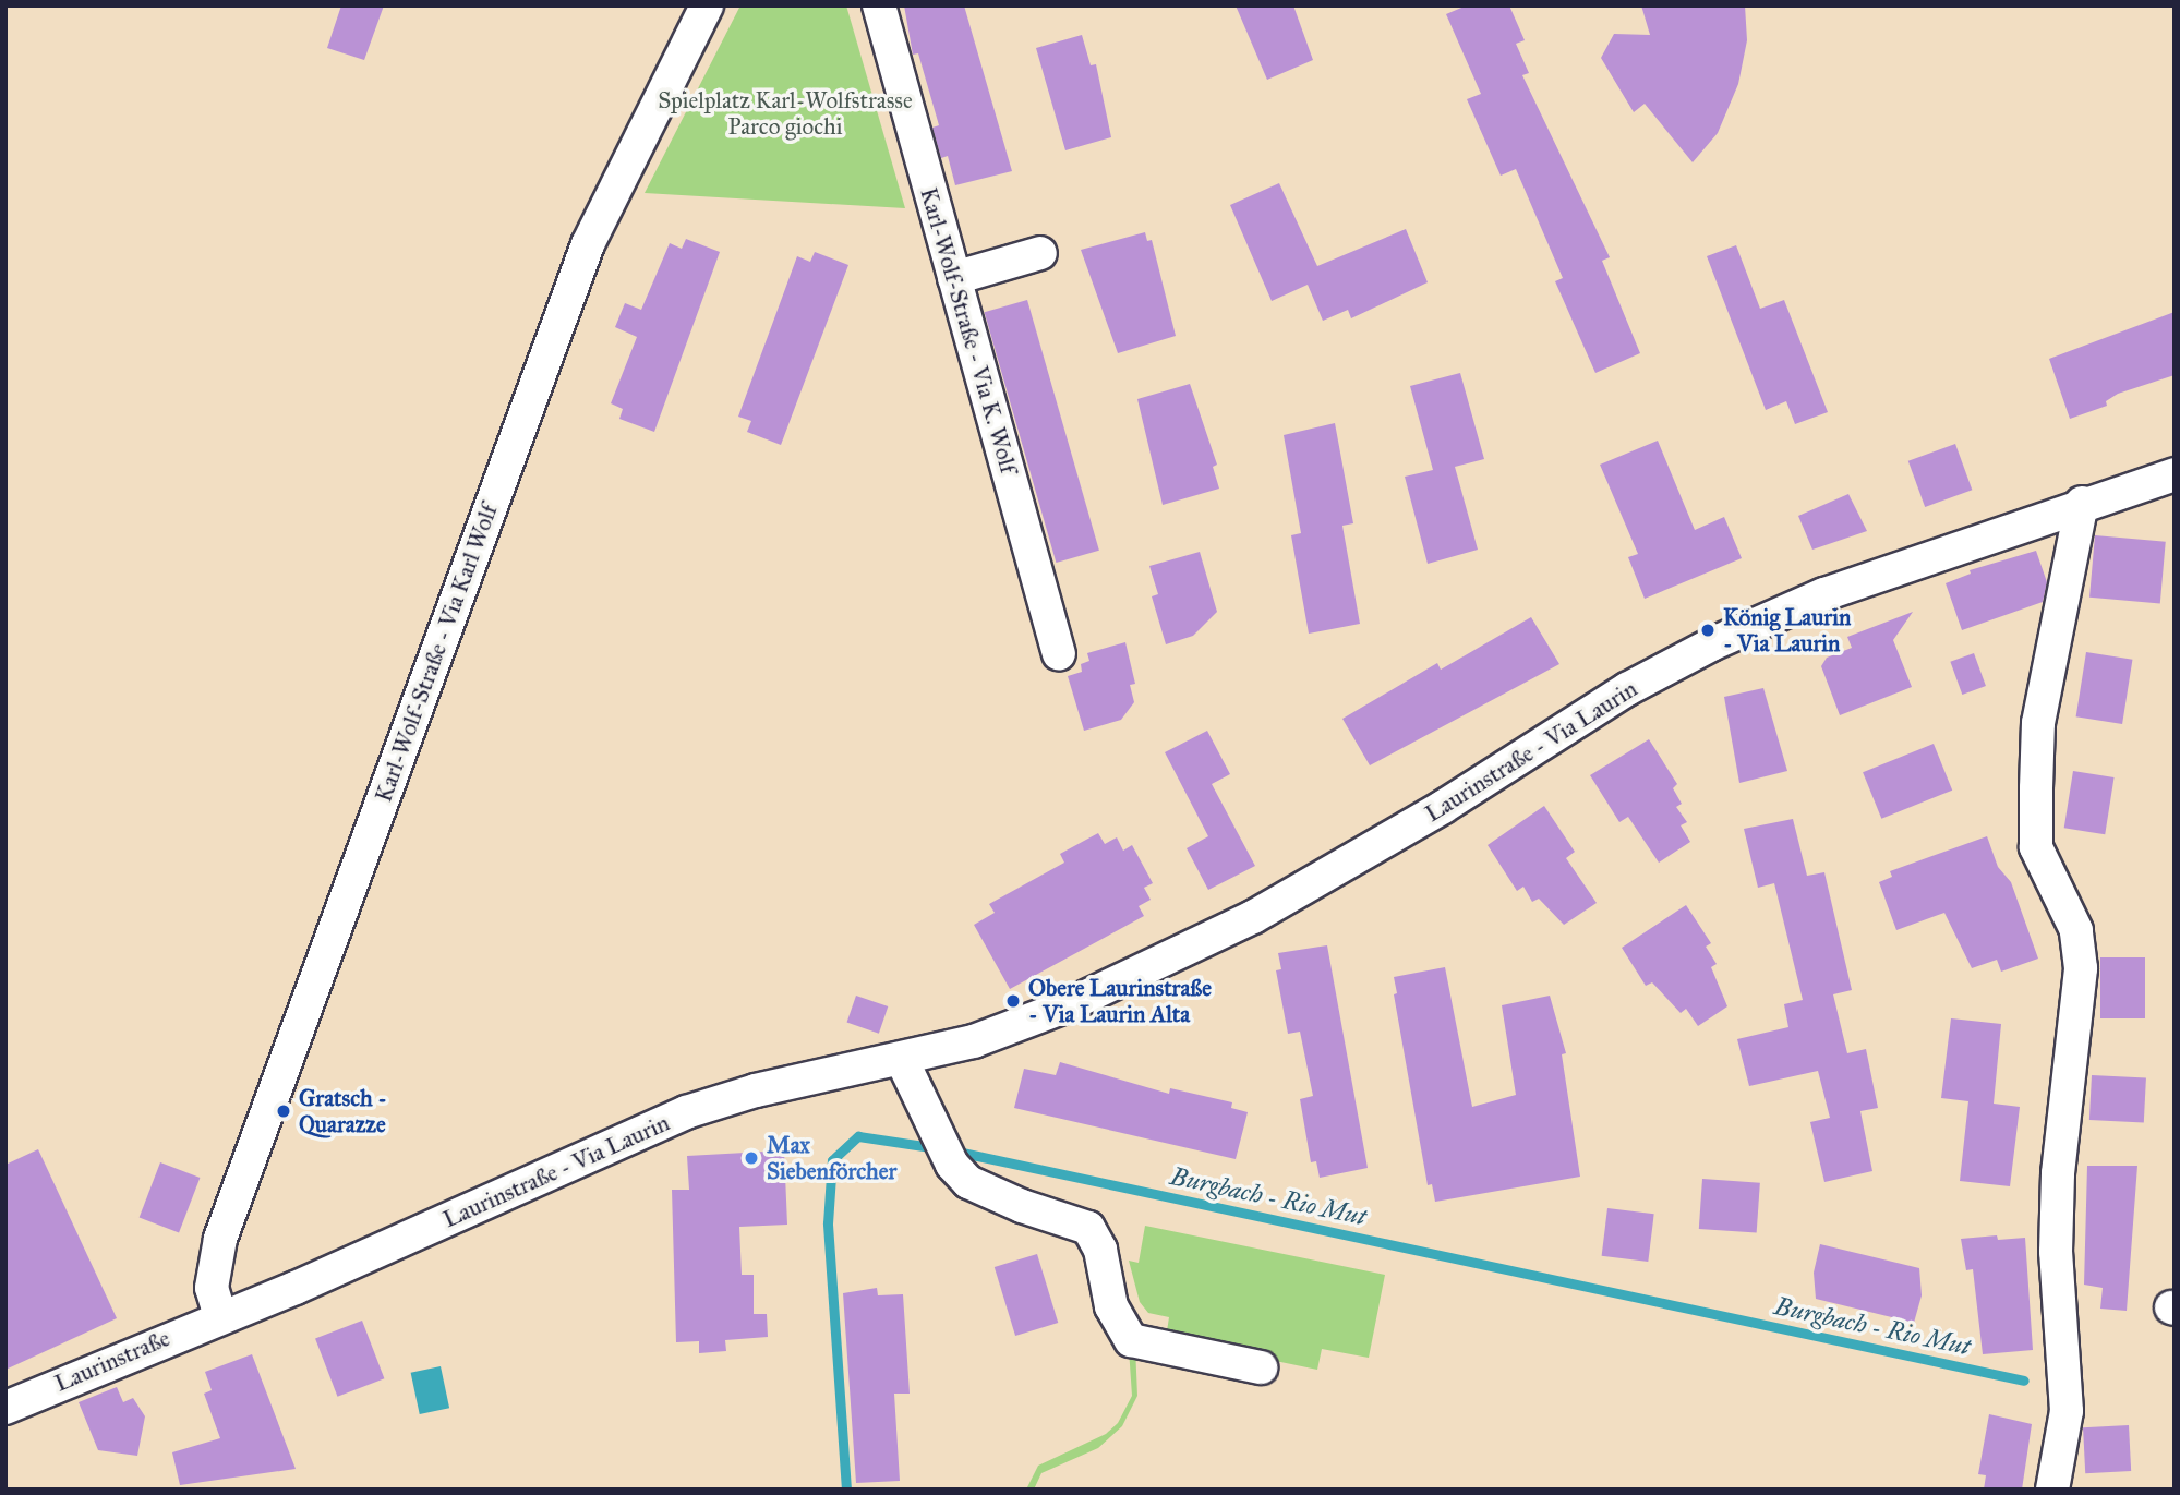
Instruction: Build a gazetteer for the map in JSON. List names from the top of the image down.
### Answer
{
  "streets": {
    "street": [
      "Karl-Wolf-Straße - Via K. Wolf",
      "Karl-Wolf-Straße - Via Karl Wolf",
      "Laurinstraße - Via Laurin",
      "Laurinstraße"
    ]
  },
  "crossings": [
    ["Karl-Wolf-Straße - Via Karl Wolf", "Laurinstraße - Via Laurin"],
    ["Karl-Wolf-Straße - Via Karl Wolf", "Laurinstraße"],
    ["Laurinstraße - Via Laurin", "Laurinstraße"]
  ],
  "water": ["Burgbach - Rio Mut"],
  "parks": ["Spielplatz Karl-Wolfstrasse Parco giochi"],
  "places": [
    "König Laurin - Via Laurin",
    "Obere Laurinstraße - Via Laurin Alta",
    "Gratsch - Quarazze",
    "Max Siebenförcher"
  ]
}
